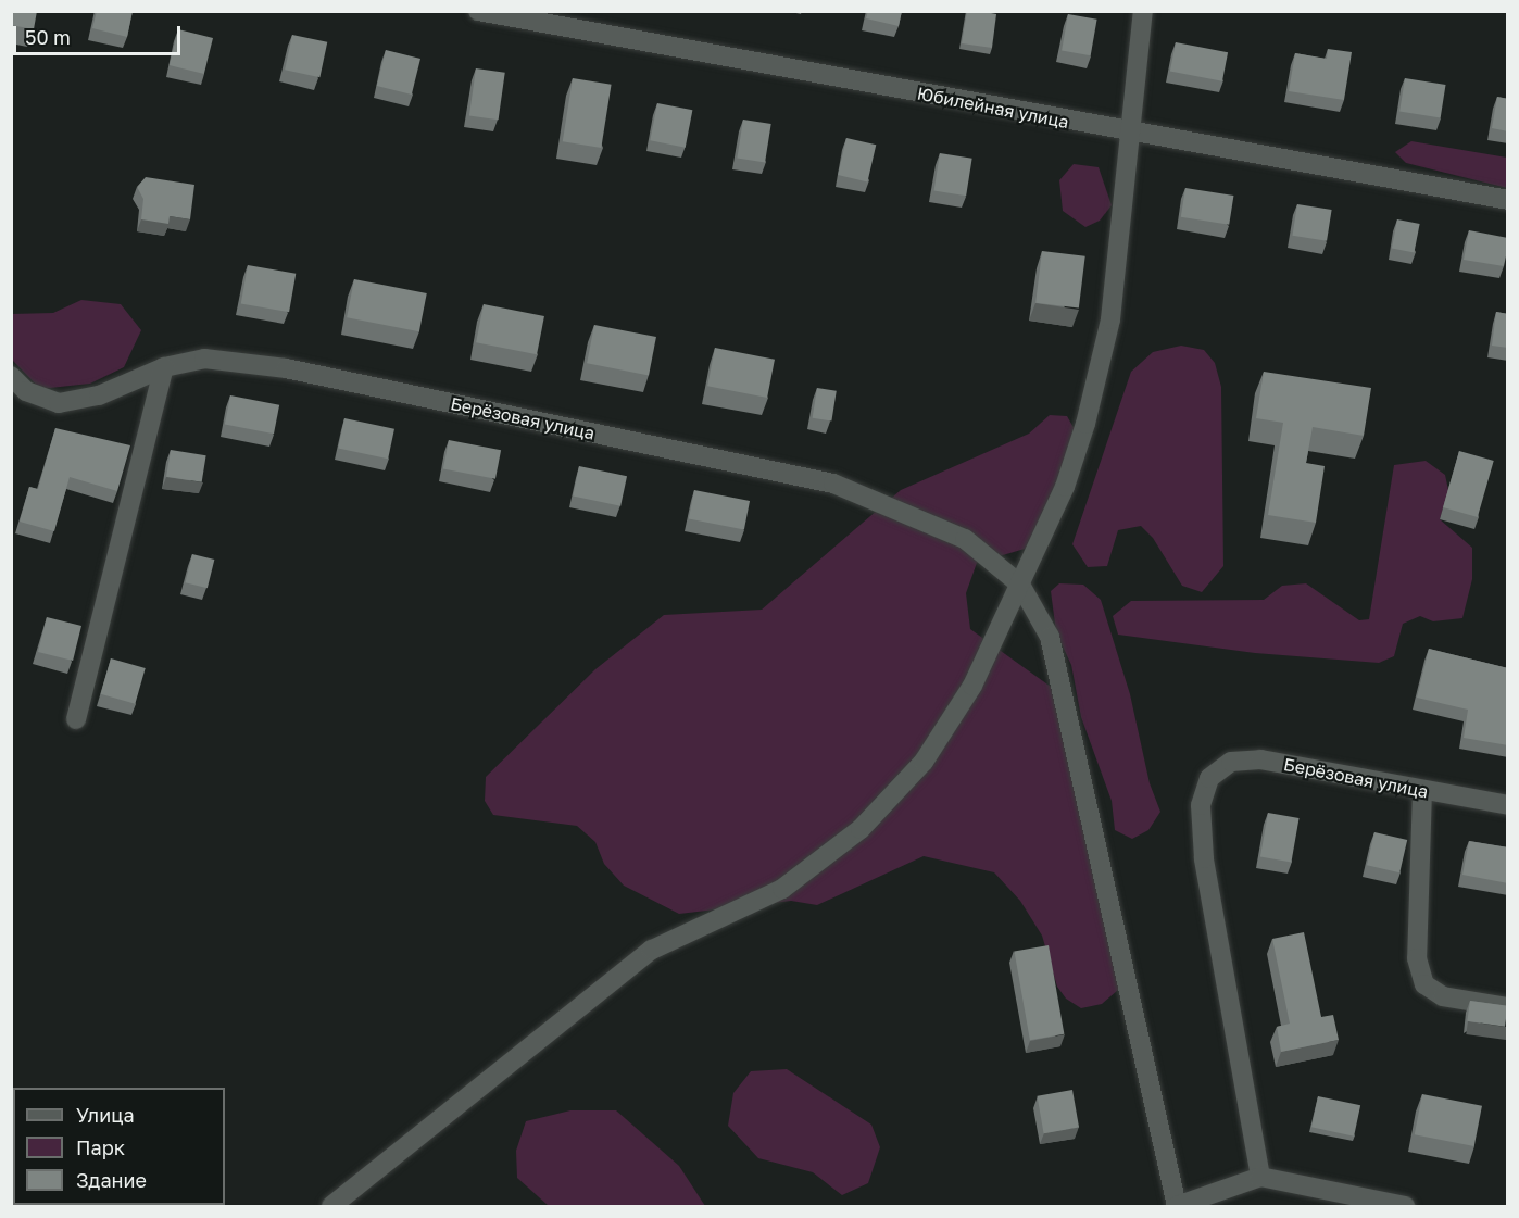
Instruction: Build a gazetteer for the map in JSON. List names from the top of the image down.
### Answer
{
  "streets": {
    "street": ["Юбилейная улица", "Берёзовая улица"]
  },
  "legend": ["Улица", "Парк", "Здание"],
  "scale_bar": "50 m"
}
